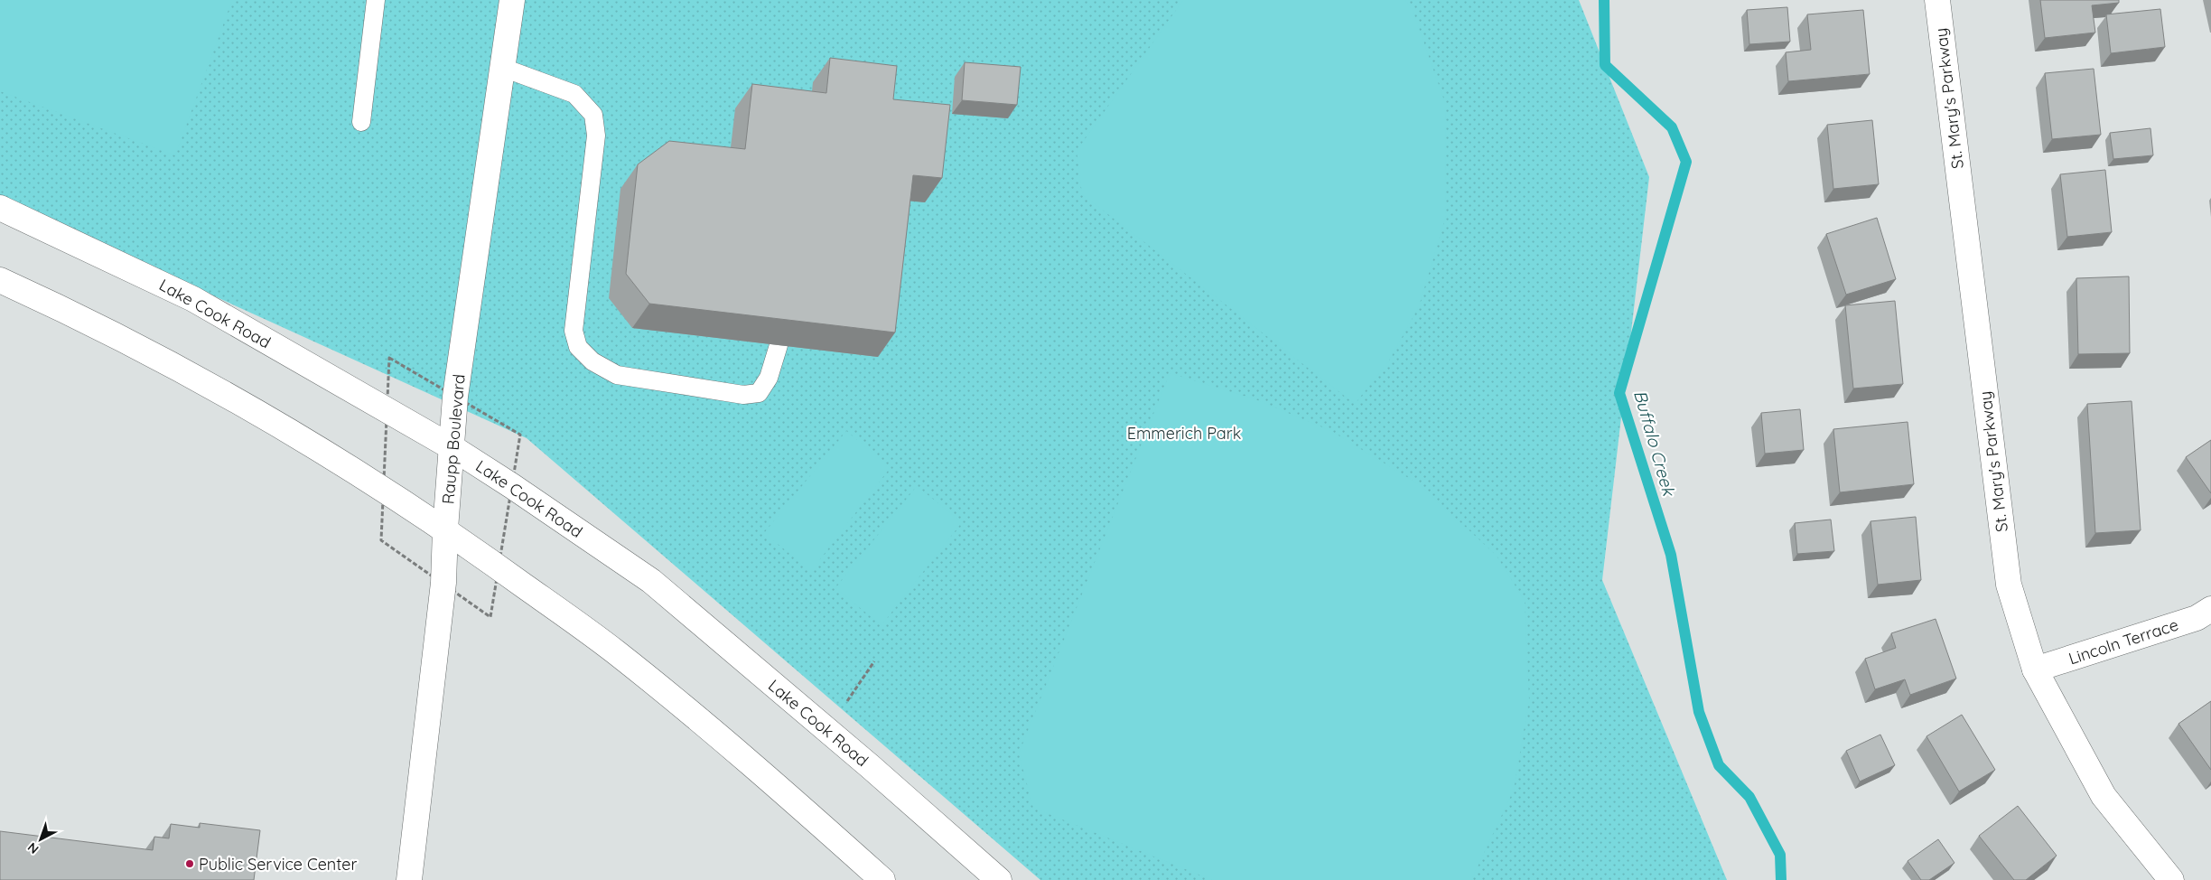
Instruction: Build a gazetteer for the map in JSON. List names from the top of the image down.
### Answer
{
  "streets": {
    "main road": [
      "St. Mary's Parkway",
      "Lake Cook Road",
      "Raupp Boulevard",
      "Lincoln Terrace"
    ]
  },
  "crossings": [
    ["St. Mary's Parkway", "Lincoln Terrace"],
    ["Lake Cook Road", "Raupp Boulevard"]
  ],
  "water": ["Buffalo Creek"],
  "parks": ["Emmerich Park"],
  "places": ["Public Service Center"],
  "north": "bottom left"
}
